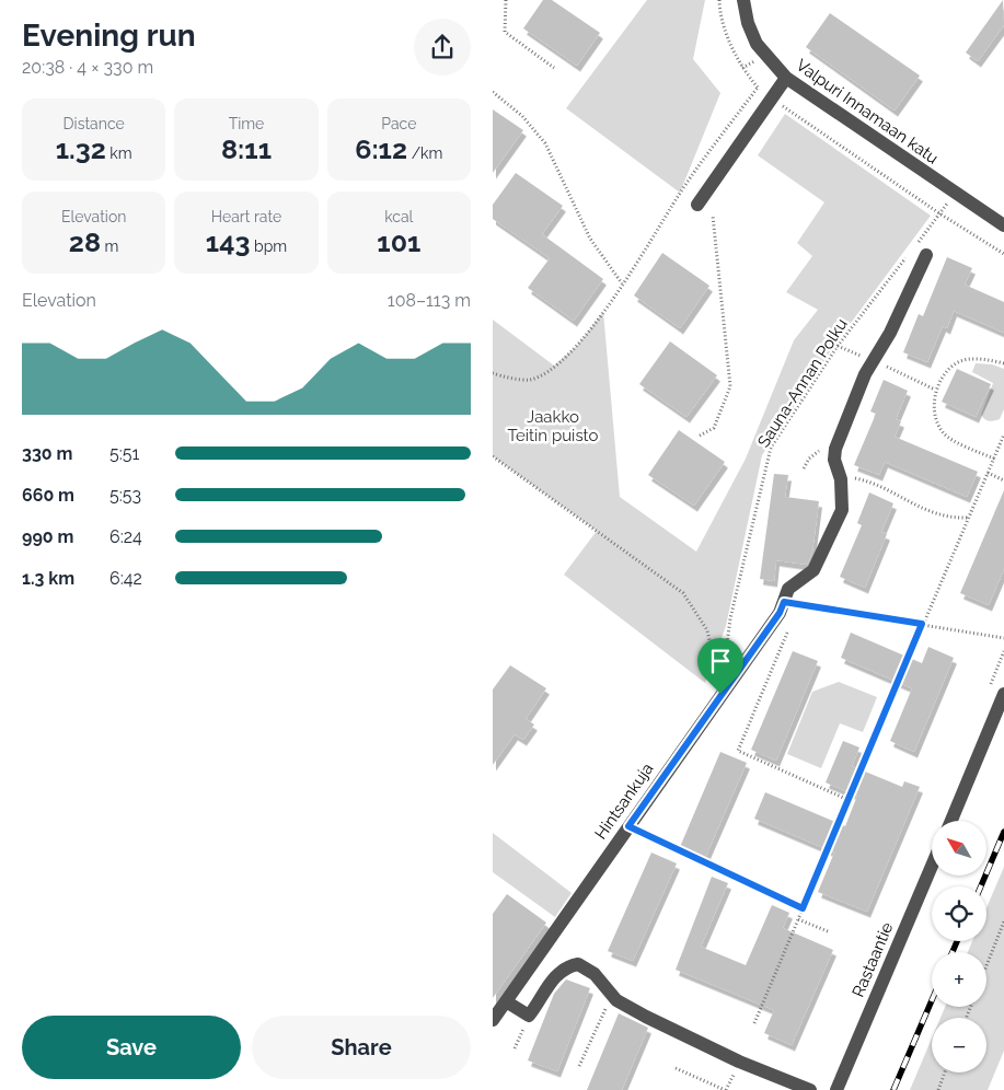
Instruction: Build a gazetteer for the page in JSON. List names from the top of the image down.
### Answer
{
  "streets": {
    "street": ["Valpuri Innamaan katu", "Hintsankuja", "Rastaantie"],
    "path": ["Sauna-Annan Polku"]
  },
  "crossings": [
    ["Sauna-Annan Polku", "Hintsankuja"]
  ],
  "parks": ["Jaakko Teitin puisto"],
  "north": "top left",
  "page": {
    "heading": ["Evening run", "20:38 · 4 × 330 m"],
    "stats": [
      ["Distance", "1.32 km"],
      ["Time", "8:11"],
      ["Pace", "6:12 /km"],
      ["Elevation", "28 m"],
      ["Heart rate", "143 bpm"],
      ["kcal", "101"]
    ],
    "chart": ["Elevation", "108–113 m"],
    "list": [
      {
        "name": "330 m",
        "note": "5:51"
      },
      {
        "name": "660 m",
        "note": "5:53"
      },
      {
        "name": "990 m",
        "note": "6:24"
      },
      {
        "name": "1.3 km",
        "note": "6:42"
      }
    ],
    "map_buttons": ["+", "−"],
    "buttons": ["Save", "Share"]
  }
}
